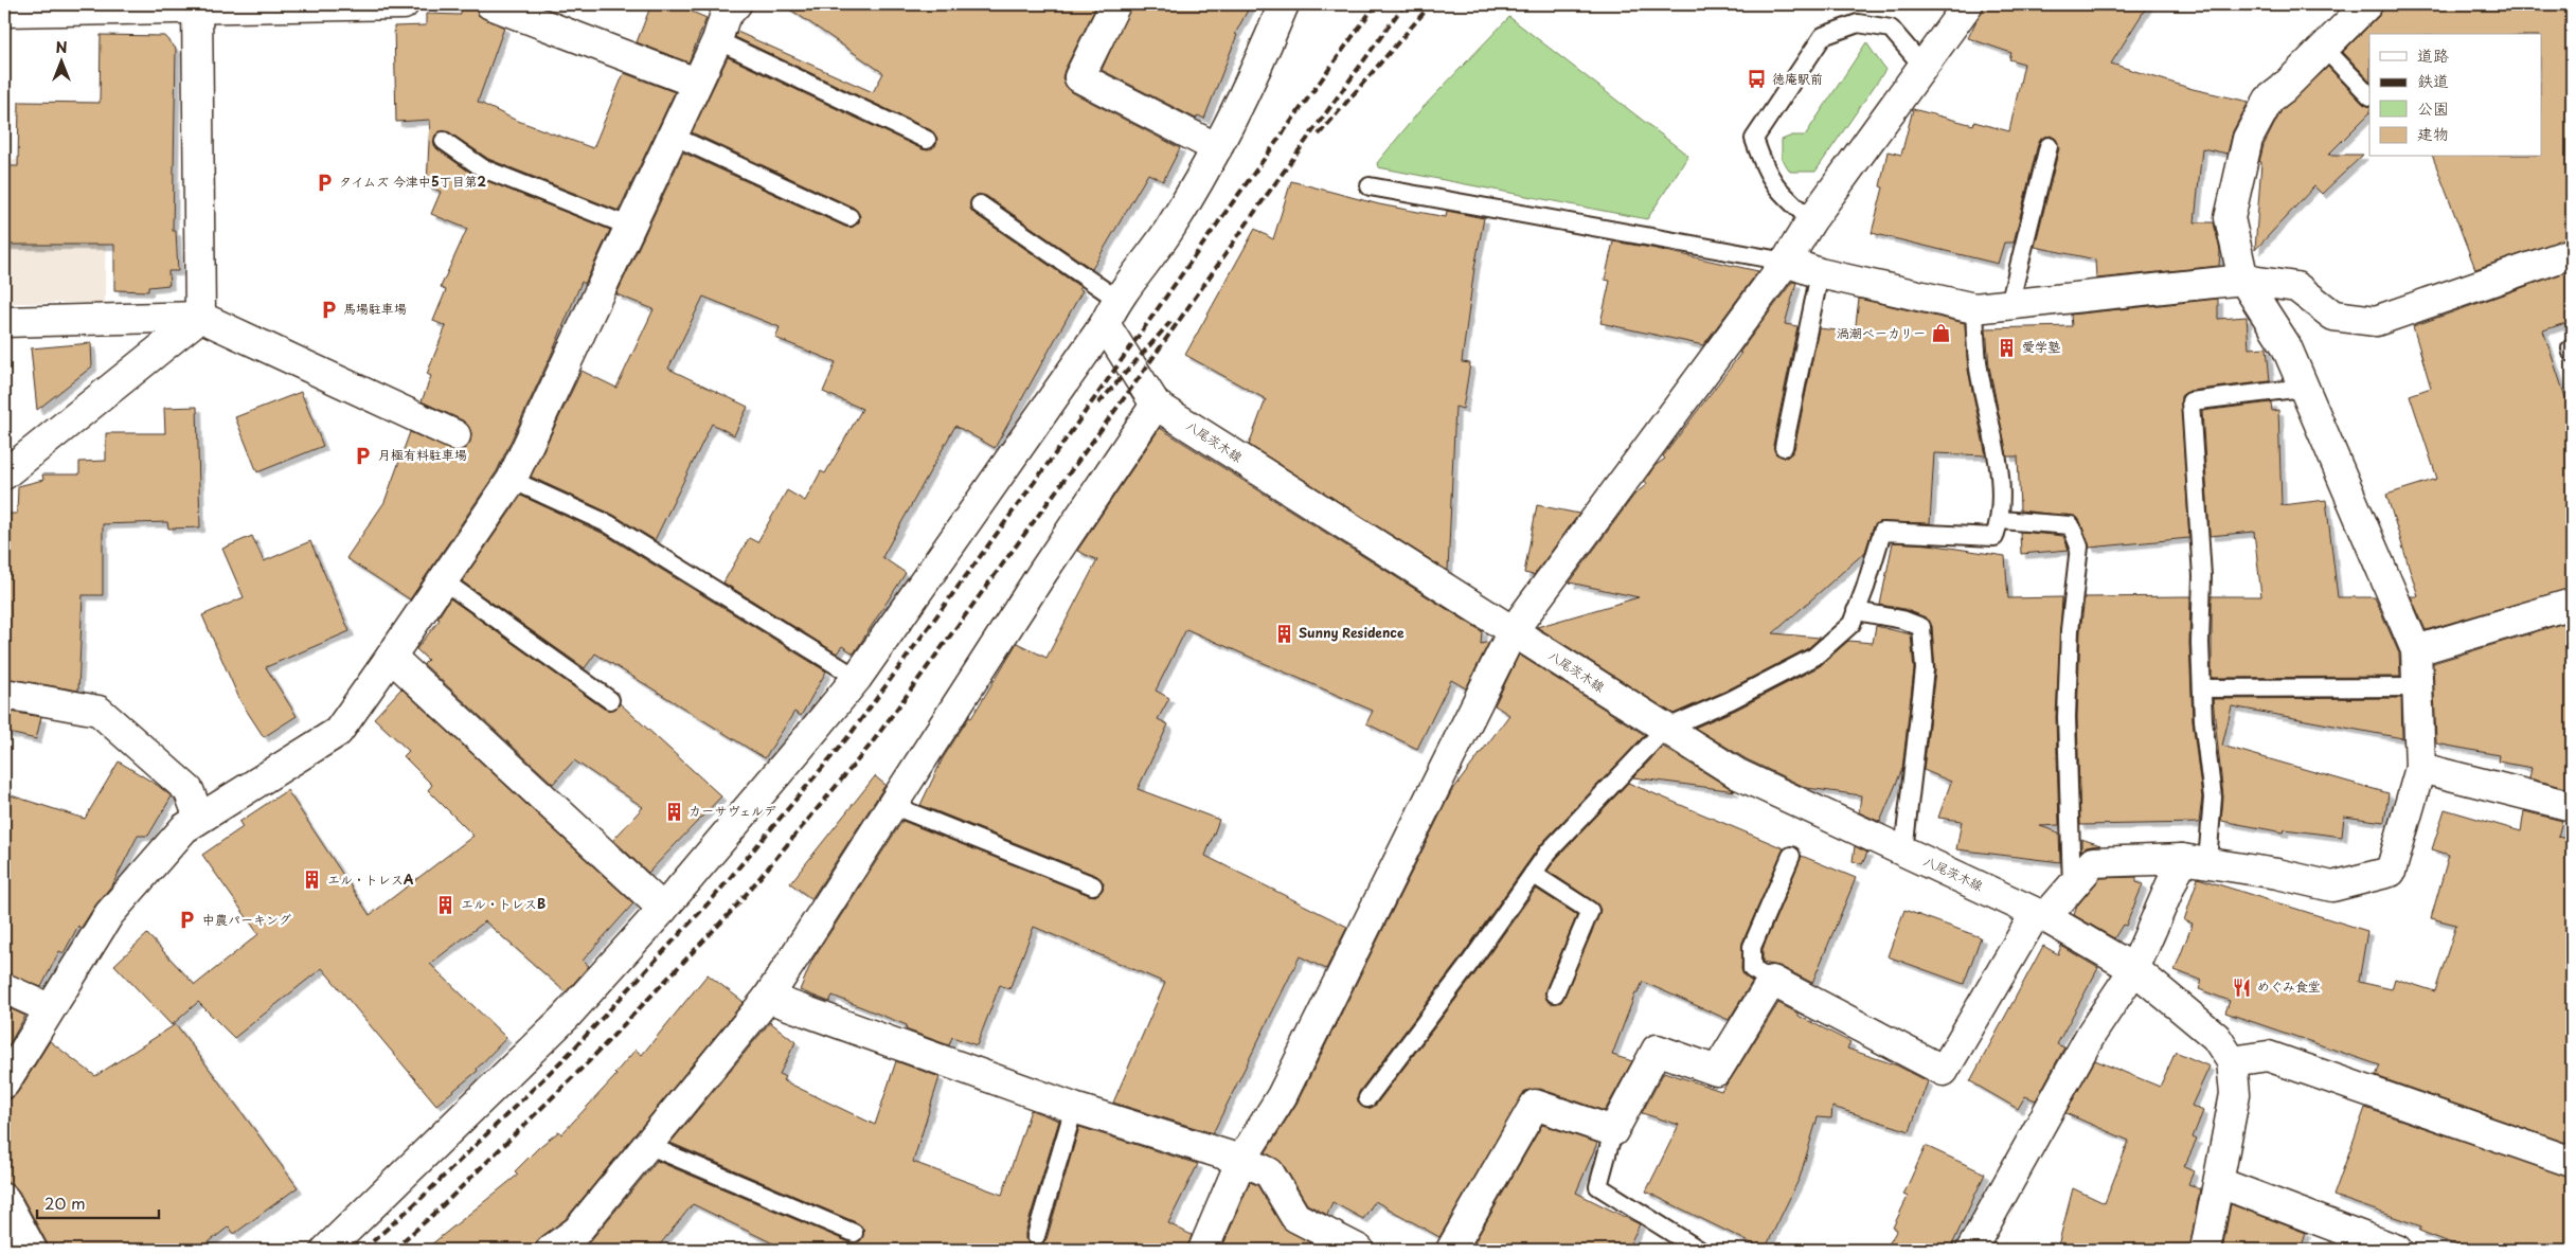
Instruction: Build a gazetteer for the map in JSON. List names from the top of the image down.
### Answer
{
  "streets": {
    "street": ["八尾茨木線"]
  },
  "places": {
    "bus stop": ["徳庵駅前"],
    "parking": [
      "タイムズ 今津中5丁目第2",
      "馬場駐車場",
      "月極有料駐車場",
      "中農パーキング"
    ],
    "shop": ["渦潮ベーカリー"],
    "building": [
      "愛学塾",
      "Sunny Residence",
      "カーサヴェルデ",
      "エル・トレスA",
      "エル・トレスB"
    ],
    "restaurant": ["めぐみ食堂"]
  },
  "legend": [
    "道路",
    "鉄道",
    "公園",
    "建物"
  ],
  "scale_bar": "20 m",
  "north": "top"
}
